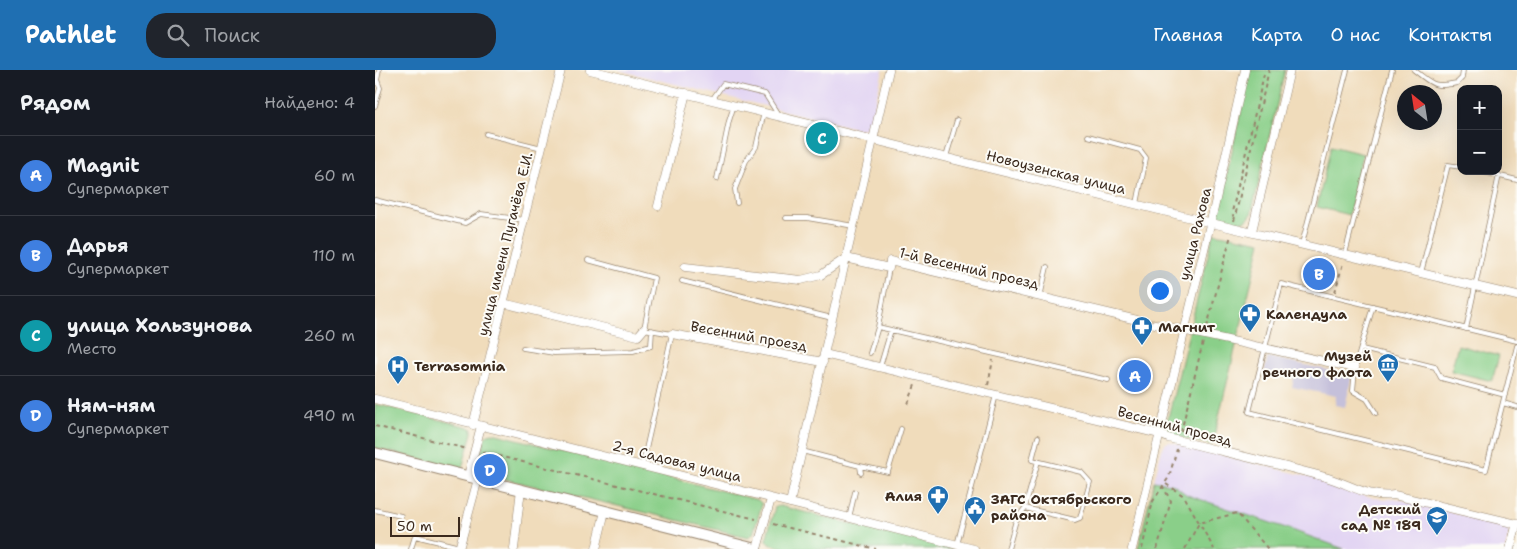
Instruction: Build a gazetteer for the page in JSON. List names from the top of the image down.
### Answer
{
  "streets": {
    "street": [
      "Новоузенская улица",
      "улица Рахова",
      "улица имени Пугачёва Е.И.",
      "1-й Весенний проезд",
      "Весенний проезд",
      "2-я Садовая улица"
    ]
  },
  "crossings": [
    ["Новоузенская улица", "улица Рахова"],
    ["улица Рахова", "Весенний проезд"],
    ["улица имени Пугачёва Е.И.", "2-я Садовая улица"]
  ],
  "places": {
    "pharmacy": ["Календула", "Магнит", "Алия"],
    "museum": ["Музей речного флота"],
    "hospital": ["Terrasomnia"],
    "public building": ["ЗАГС Октябрьского района"],
    "school or university": ["Детский сад № 189"]
  },
  "scale_bar": "50 m",
  "north": "top left",
  "page": {
    "header": "Pathlet",
    "search": "Поиск",
    "nav": [
      "Главная",
      "Карта",
      "О нас",
      "Контакты"
    ],
    "heading": ["Рядом", "Найдено: 4"],
    "map_buttons": ["+", "−"],
    "pins": [
      "C",
      "B",
      "A",
      "D"
    ],
    "list": [
      {
        "mark": "A",
        "name": "Magnit",
        "note": "Супермаркет",
        "value": "60 m"
      },
      {
        "mark": "B",
        "name": "Дарья",
        "note": "Супермаркет",
        "value": "110 m"
      },
      {
        "mark": "C",
        "name": "улица Хользунова",
        "note": "Место",
        "value": "260 m"
      },
      {
        "mark": "D",
        "name": "Ням-ням",
        "note": "Супермаркет",
        "value": "490 m"
      }
    ],
    "scale": "50 m"
  }
}
